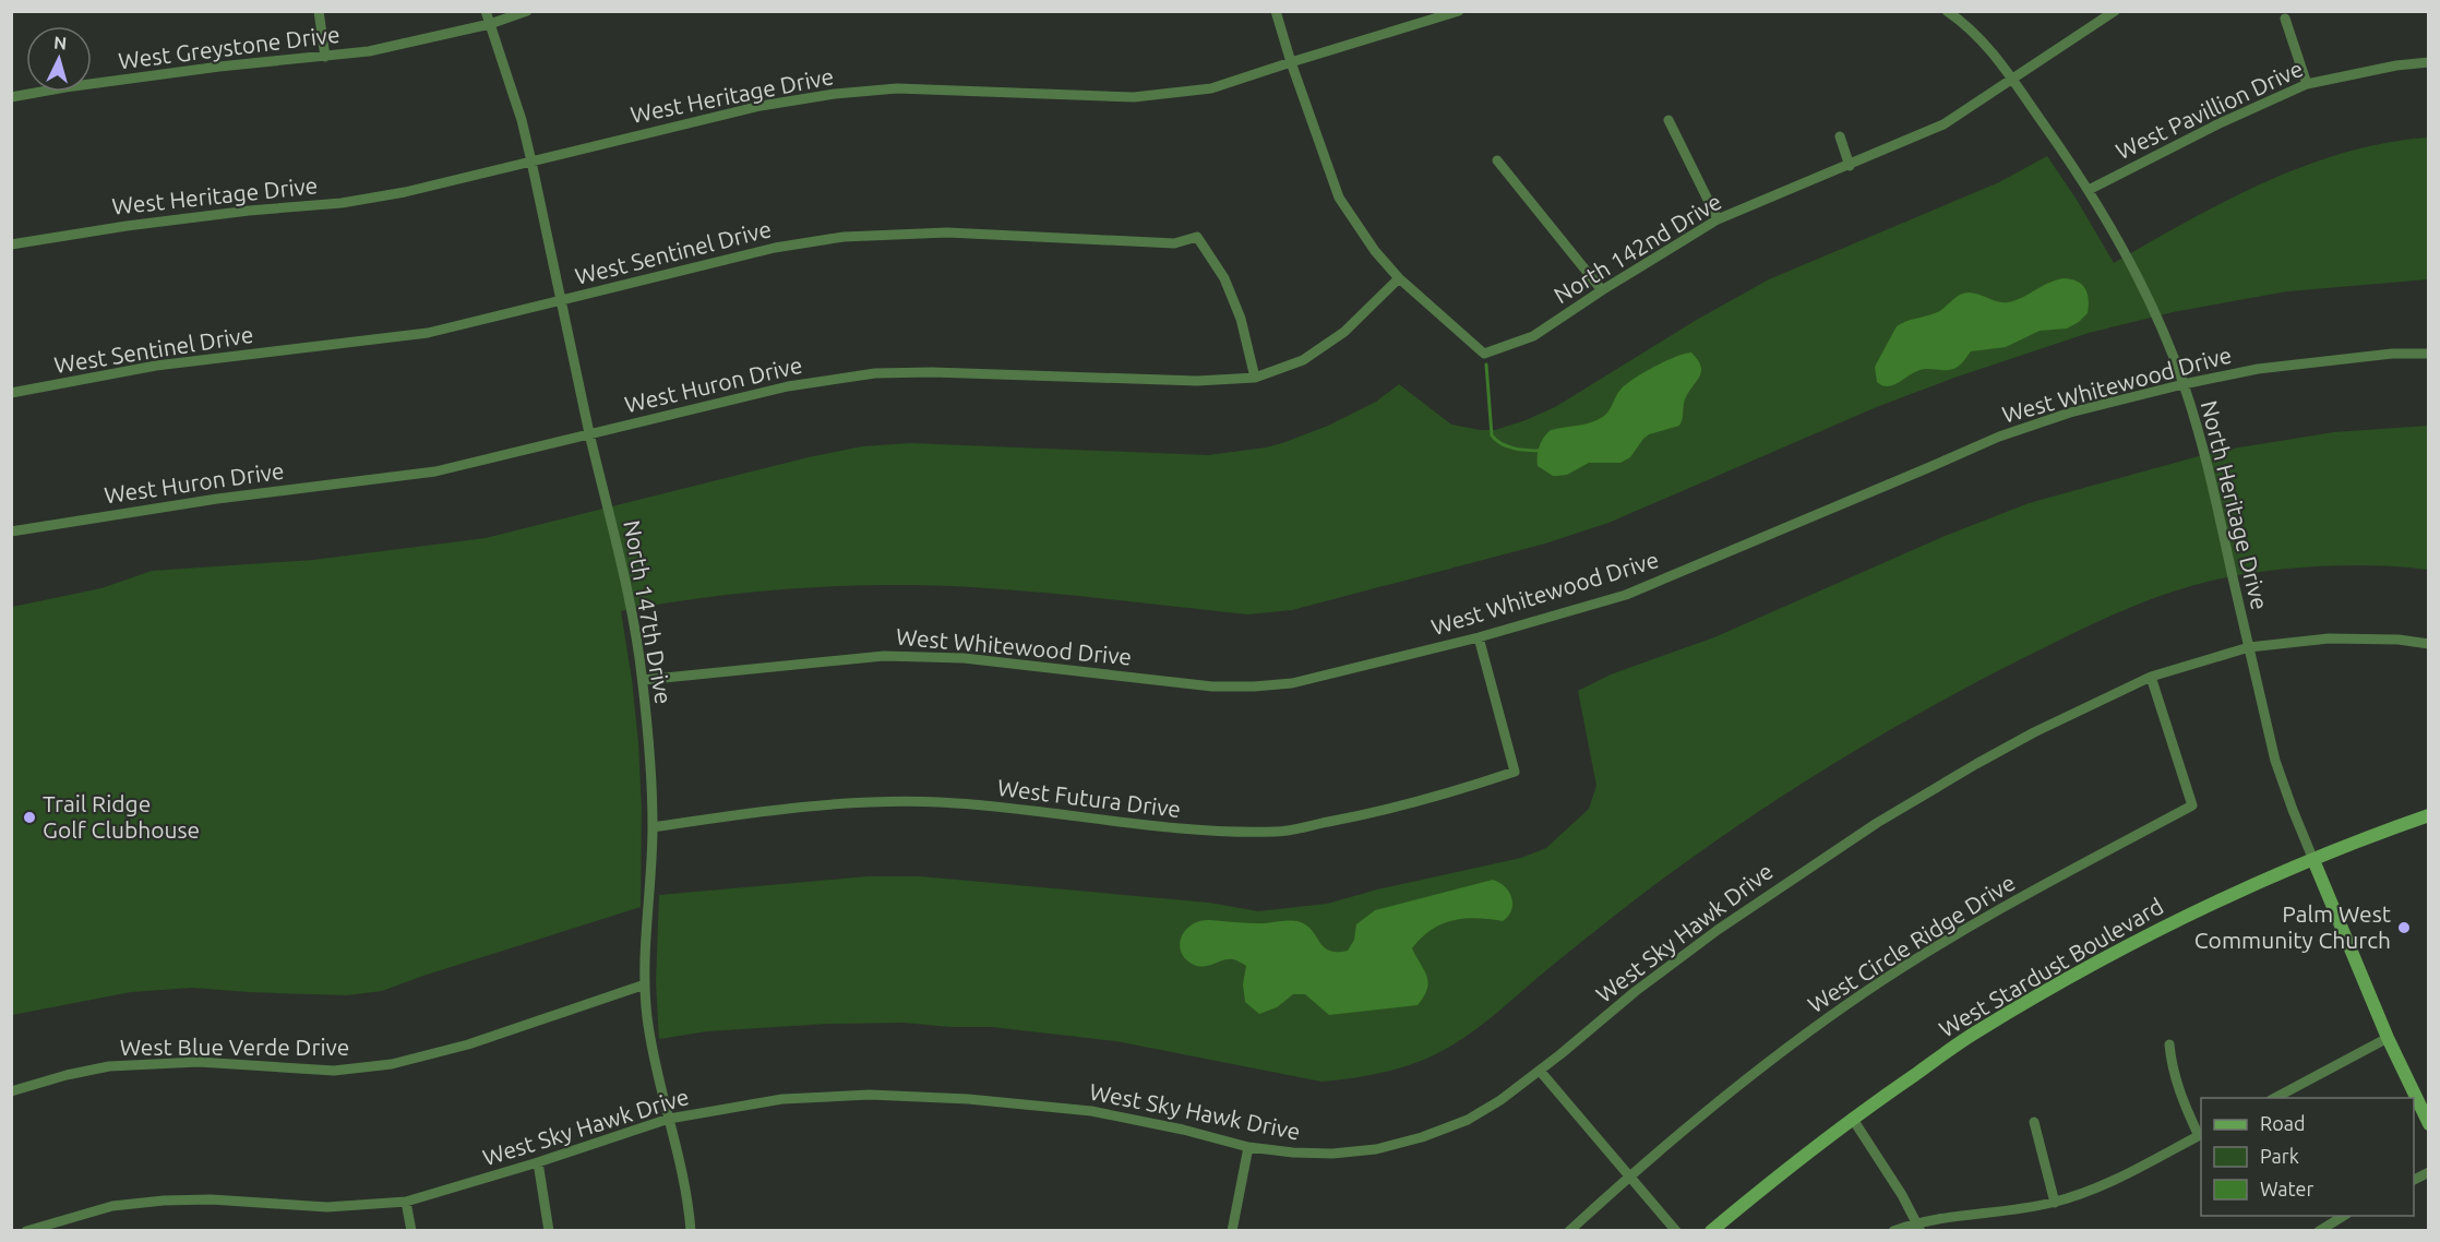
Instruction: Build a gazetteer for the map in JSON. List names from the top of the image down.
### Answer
{
  "streets": {
    "street": [
      "West Greystone Drive",
      "West Heritage Drive",
      "West Pavillion Drive",
      "North 142nd Drive",
      "West Sentinel Drive",
      "West Huron Drive",
      "West Whitewood Drive",
      "North Heritage Drive",
      "North 147th Drive",
      "West Futura Drive",
      "West Sky Hawk Drive",
      "West Circle Ridge Drive",
      "West Stardust Boulevard",
      "West Blue Verde Drive"
    ]
  },
  "crossings": [
    ["West Greystone Drive", "North 147th Drive"],
    ["West Heritage Drive", "North 147th Drive"],
    ["West Pavillion Drive", "North Heritage Drive"],
    ["North 142nd Drive", "West Huron Drive"],
    ["North 142nd Drive", "North Heritage Drive"],
    ["West Sentinel Drive", "West Huron Drive"],
    ["West Sentinel Drive", "North 147th Drive"],
    ["West Huron Drive", "North 147th Drive"],
    ["West Whitewood Drive", "North Heritage Drive"],
    ["West Whitewood Drive", "North 147th Drive"],
    ["West Whitewood Drive", "West Futura Drive"],
    ["North Heritage Drive", "West Sky Hawk Drive"],
    ["North Heritage Drive", "West Stardust Boulevard"],
    ["North 147th Drive", "West Futura Drive"],
    ["North 147th Drive", "West Sky Hawk Drive"],
    ["North 147th Drive", "West Blue Verde Drive"],
    ["West Sky Hawk Drive", "West Circle Ridge Drive"]
  ],
  "places": ["Trail Ridge Golf Clubhouse", "Palm West Community Church"],
  "legend": ["Road", "Park", "Water"],
  "north": "top"
}
